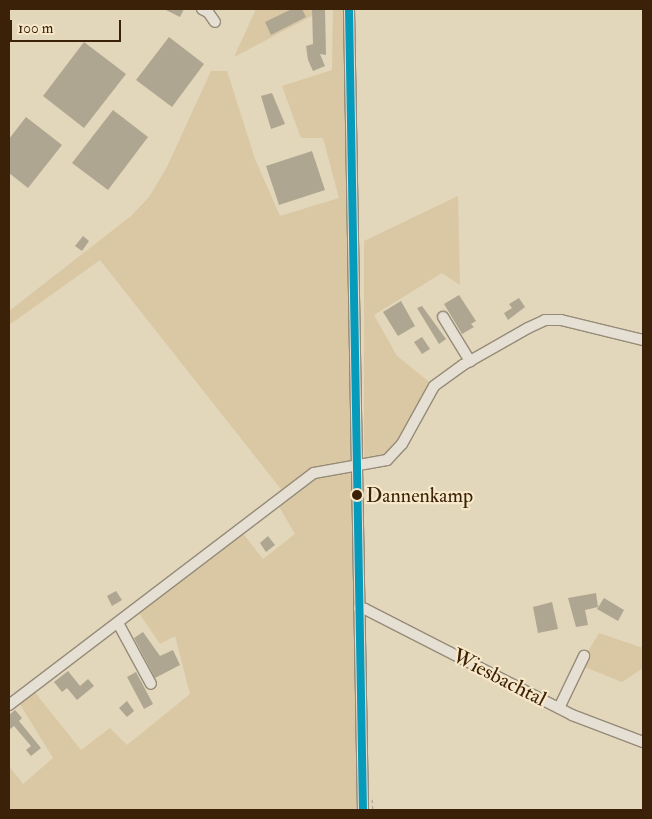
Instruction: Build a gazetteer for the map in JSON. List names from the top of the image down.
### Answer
{
  "streets": {
    "street": ["Wiesbachtal"]
  },
  "places": ["Dannenkamp"],
  "scale_bar": "100 m"
}
